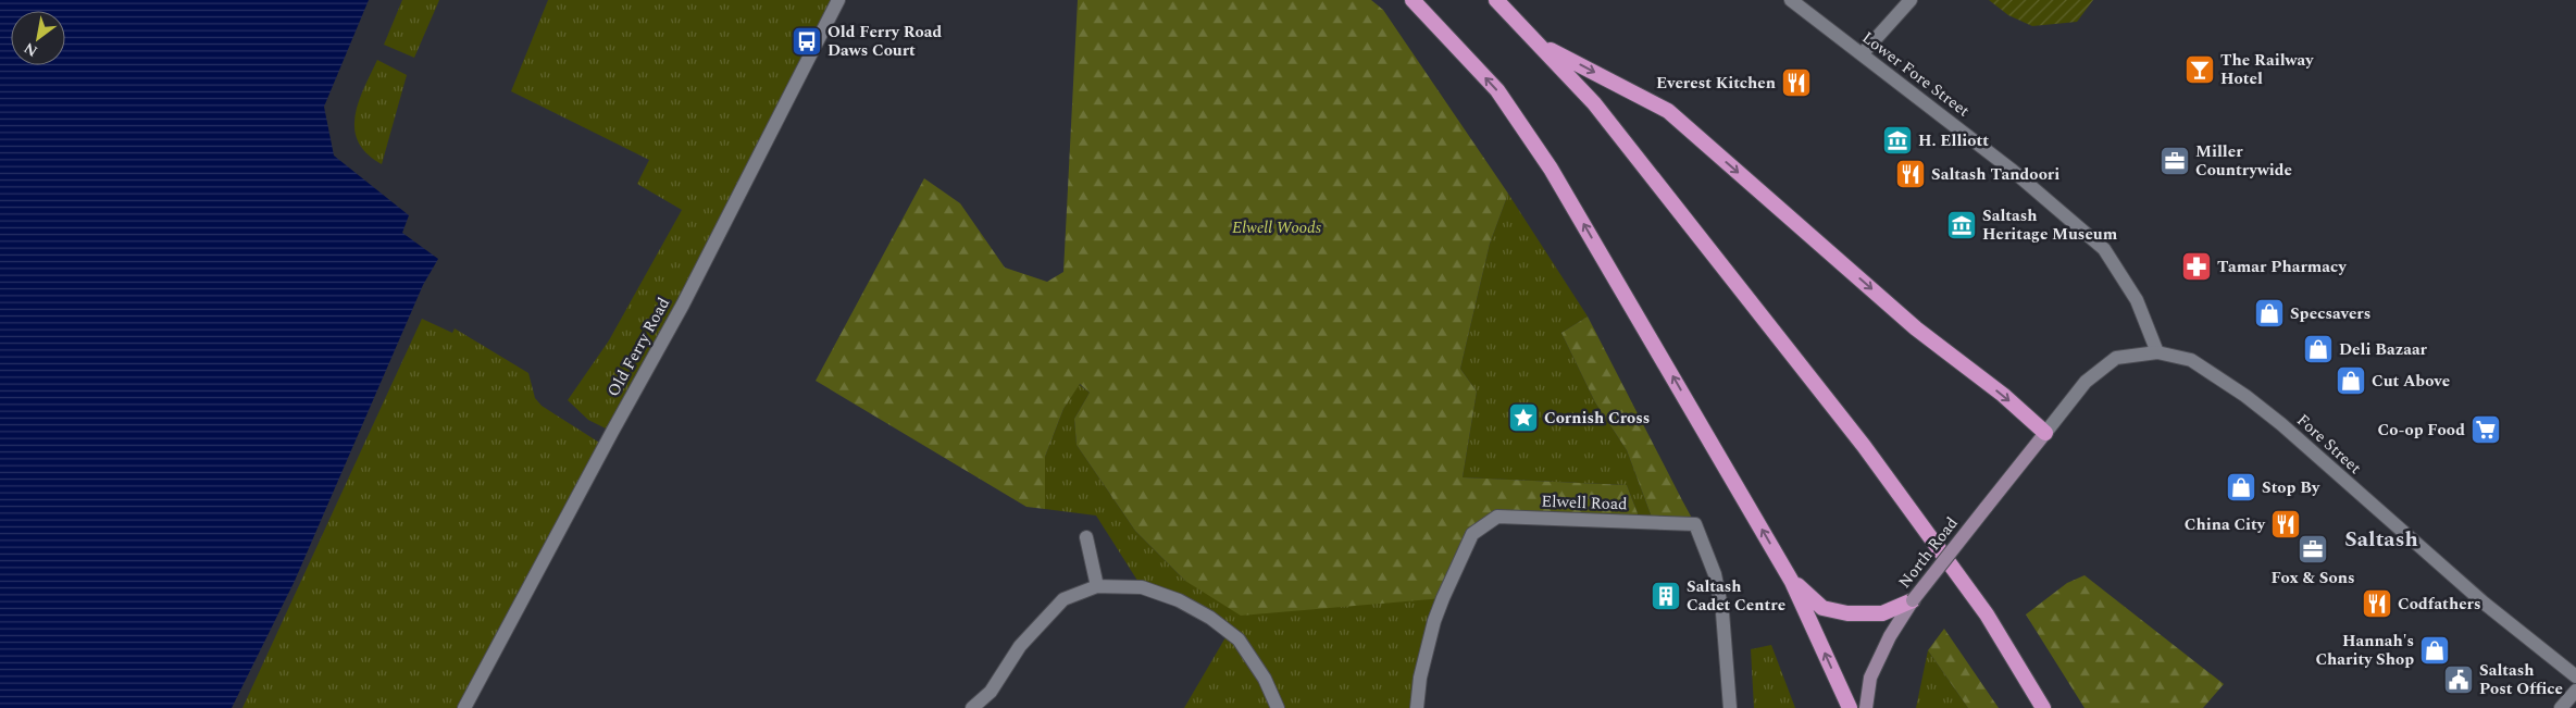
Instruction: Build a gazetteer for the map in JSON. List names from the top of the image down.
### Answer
{
  "streets": {
    "main road": ["North Road"],
    "street": [
      "Lower Fore Street",
      "Old Ferry Road",
      "Fore Street",
      "Elwell Road"
    ]
  },
  "crossings": [
    ["Lower Fore Street", "Fore Street"],
    ["Fore Street", "North Road"]
  ],
  "districts": ["Saltash"],
  "parks": ["Elwell Woods"],
  "places": {
    "bus stop": ["Old Ferry Road Daws Court"],
    "bar": ["The Railway Hotel"],
    "restaurant": [
      "Everest Kitchen",
      "Saltash Tandoori",
      "China City",
      "Codfathers"
    ],
    "museum": ["H. Elliott", "Saltash Heritage Museum"],
    "office": ["Miller Countrywide", "Fox & Sons"],
    "pharmacy": ["Tamar Pharmacy"],
    "shop": [
      "Specsavers",
      "Deli Bazaar",
      "Cut Above",
      "Stop By",
      "Hannah's Charity Shop"
    ],
    "place": ["Cornish Cross"],
    "supermarket": ["Co-op Food"],
    "building": ["Saltash Cadet Centre"],
    "public building": ["Saltash Post Office"]
  },
  "north": "bottom left"
}
